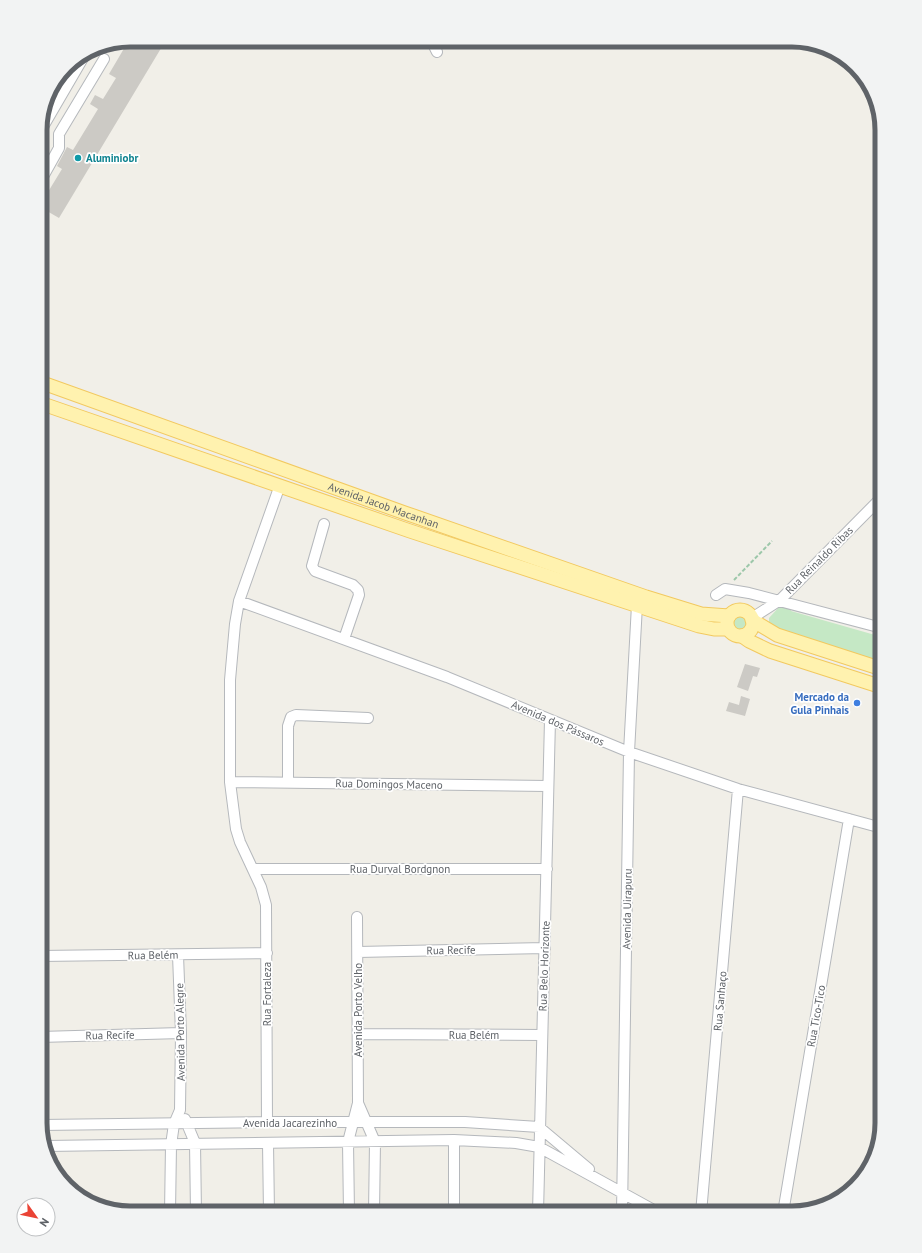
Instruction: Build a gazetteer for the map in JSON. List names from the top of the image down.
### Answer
{
  "streets": {
    "main road": ["Avenida Jacob Macanhan"],
    "street": [
      "Rua Reinaldo Ribas",
      "Avenida dos Pássaros",
      "Rua Domingos Maceno",
      "Rua Durval Bordgnon",
      "Avenida Uirapuru",
      "Rua Recife",
      "Rua Belém",
      "Rua Belo Horizonte",
      "Rua Fortaleza",
      "Rua Sanhaço",
      "Avenida Porto Velho",
      "Rua Tico-Tico",
      "Avenida Porto Alegre",
      "Avenida Jacarezinho"
    ]
  },
  "crossings": [
    ["Avenida Jacob Macanhan", "Rua Reinaldo Ribas"],
    ["Avenida Jacob Macanhan", "Avenida Uirapuru"],
    ["Avenida Jacob Macanhan", "Rua Fortaleza"],
    ["Avenida dos Pássaros", "Avenida Uirapuru"],
    ["Avenida dos Pássaros", "Rua Belo Horizonte"],
    ["Avenida dos Pássaros", "Rua Fortaleza"],
    ["Avenida dos Pássaros", "Rua Sanhaço"],
    ["Avenida dos Pássaros", "Rua Tico-Tico"],
    ["Rua Domingos Maceno", "Rua Belo Horizonte"],
    ["Rua Domingos Maceno", "Rua Fortaleza"],
    ["Rua Durval Bordgnon", "Rua Belo Horizonte"],
    ["Rua Durval Bordgnon", "Rua Fortaleza"],
    ["Rua Recife", "Rua Belo Horizonte"],
    ["Rua Recife", "Avenida Porto Velho"],
    ["Rua Recife", "Avenida Porto Alegre"],
    ["Rua Belém", "Rua Belo Horizonte"],
    ["Rua Belém", "Rua Fortaleza"],
    ["Rua Belém", "Avenida Porto Velho"],
    ["Rua Belém", "Avenida Porto Alegre"],
    ["Rua Belo Horizonte", "Avenida Jacarezinho"],
    ["Rua Fortaleza", "Avenida Jacarezinho"],
    ["Avenida Porto Velho", "Avenida Jacarezinho"],
    ["Avenida Porto Alegre", "Avenida Jacarezinho"]
  ],
  "places": ["Aluminiobr", "Mercado da Gula Pinhais"],
  "north": "bottom right"
}
